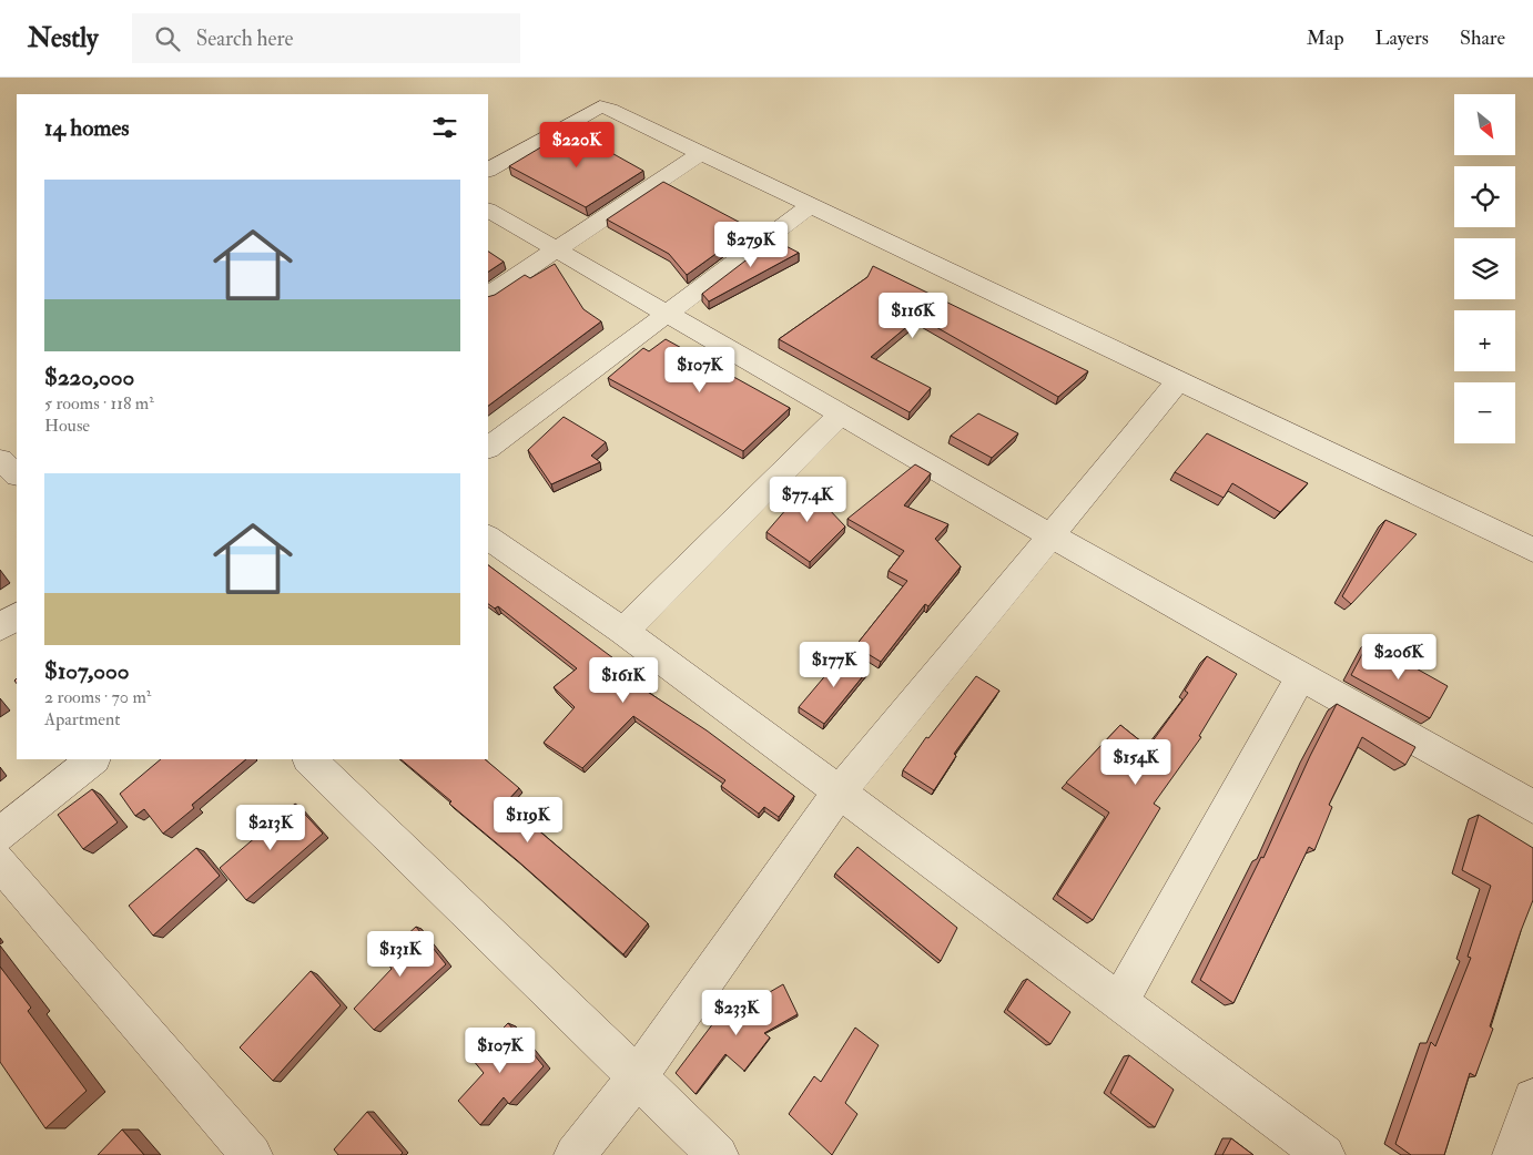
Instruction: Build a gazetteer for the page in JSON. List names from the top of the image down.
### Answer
{
  "north": "bottom right",
  "page": {
    "header": "Nestly",
    "search": "Search here",
    "nav": ["Map", "Layers", "Share"],
    "map_buttons": ["+", "−"],
    "heading": "14 homes",
    "price": [
      "$220K",
      "$279K",
      "$116K",
      "$107K",
      "$77.4K",
      "$206K",
      "$177K",
      "$161K",
      "$154K",
      "$119K",
      "$213K",
      "$131K",
      "$233K",
      "$107K"
    ],
    "list": [
      {
        "name": "$220,000",
        "note": "5 rooms · 118 m² · House"
      },
      {
        "name": "$107,000",
        "note": "2 rooms · 70 m² · Apartment"
      }
    ]
  }
}
